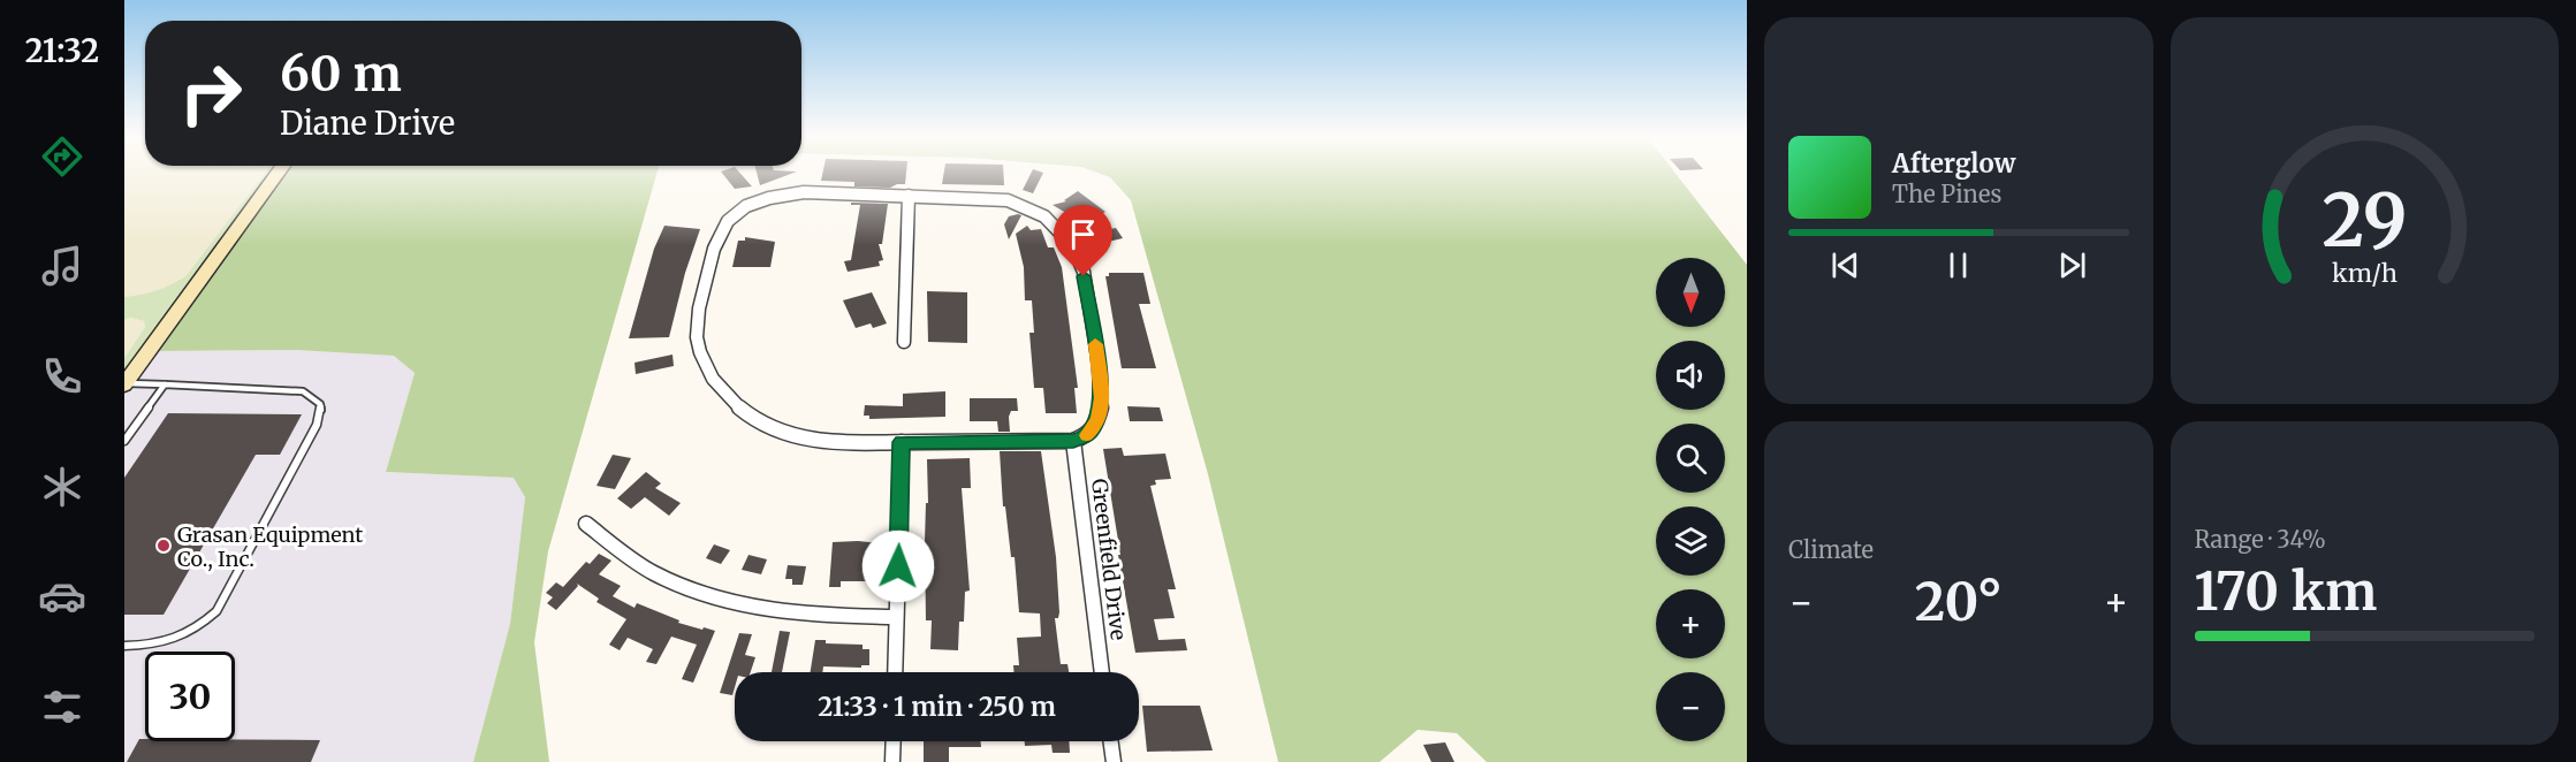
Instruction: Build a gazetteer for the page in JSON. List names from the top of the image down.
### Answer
{
  "streets": {
    "street": ["Greenfield Drive"]
  },
  "places": ["Grasan Equipment Co., Inc."],
  "north": "bottom",
  "page": {
    "tabs": "21:32",
    "turn": ["60 m", "Diane Drive"],
    "song": ["Afterglow", "The Pines"],
    "map_buttons": ["+", "−"],
    "tile": [
      "Climate",
      ["Range · 34%", "170 km"]
    ],
    "heat": ["−", "20°", "+"],
    "limit": "30",
    "trip": "21:33 · 1 min · 250 m",
    "gauge": ["29", "km/h"]
  }
}
